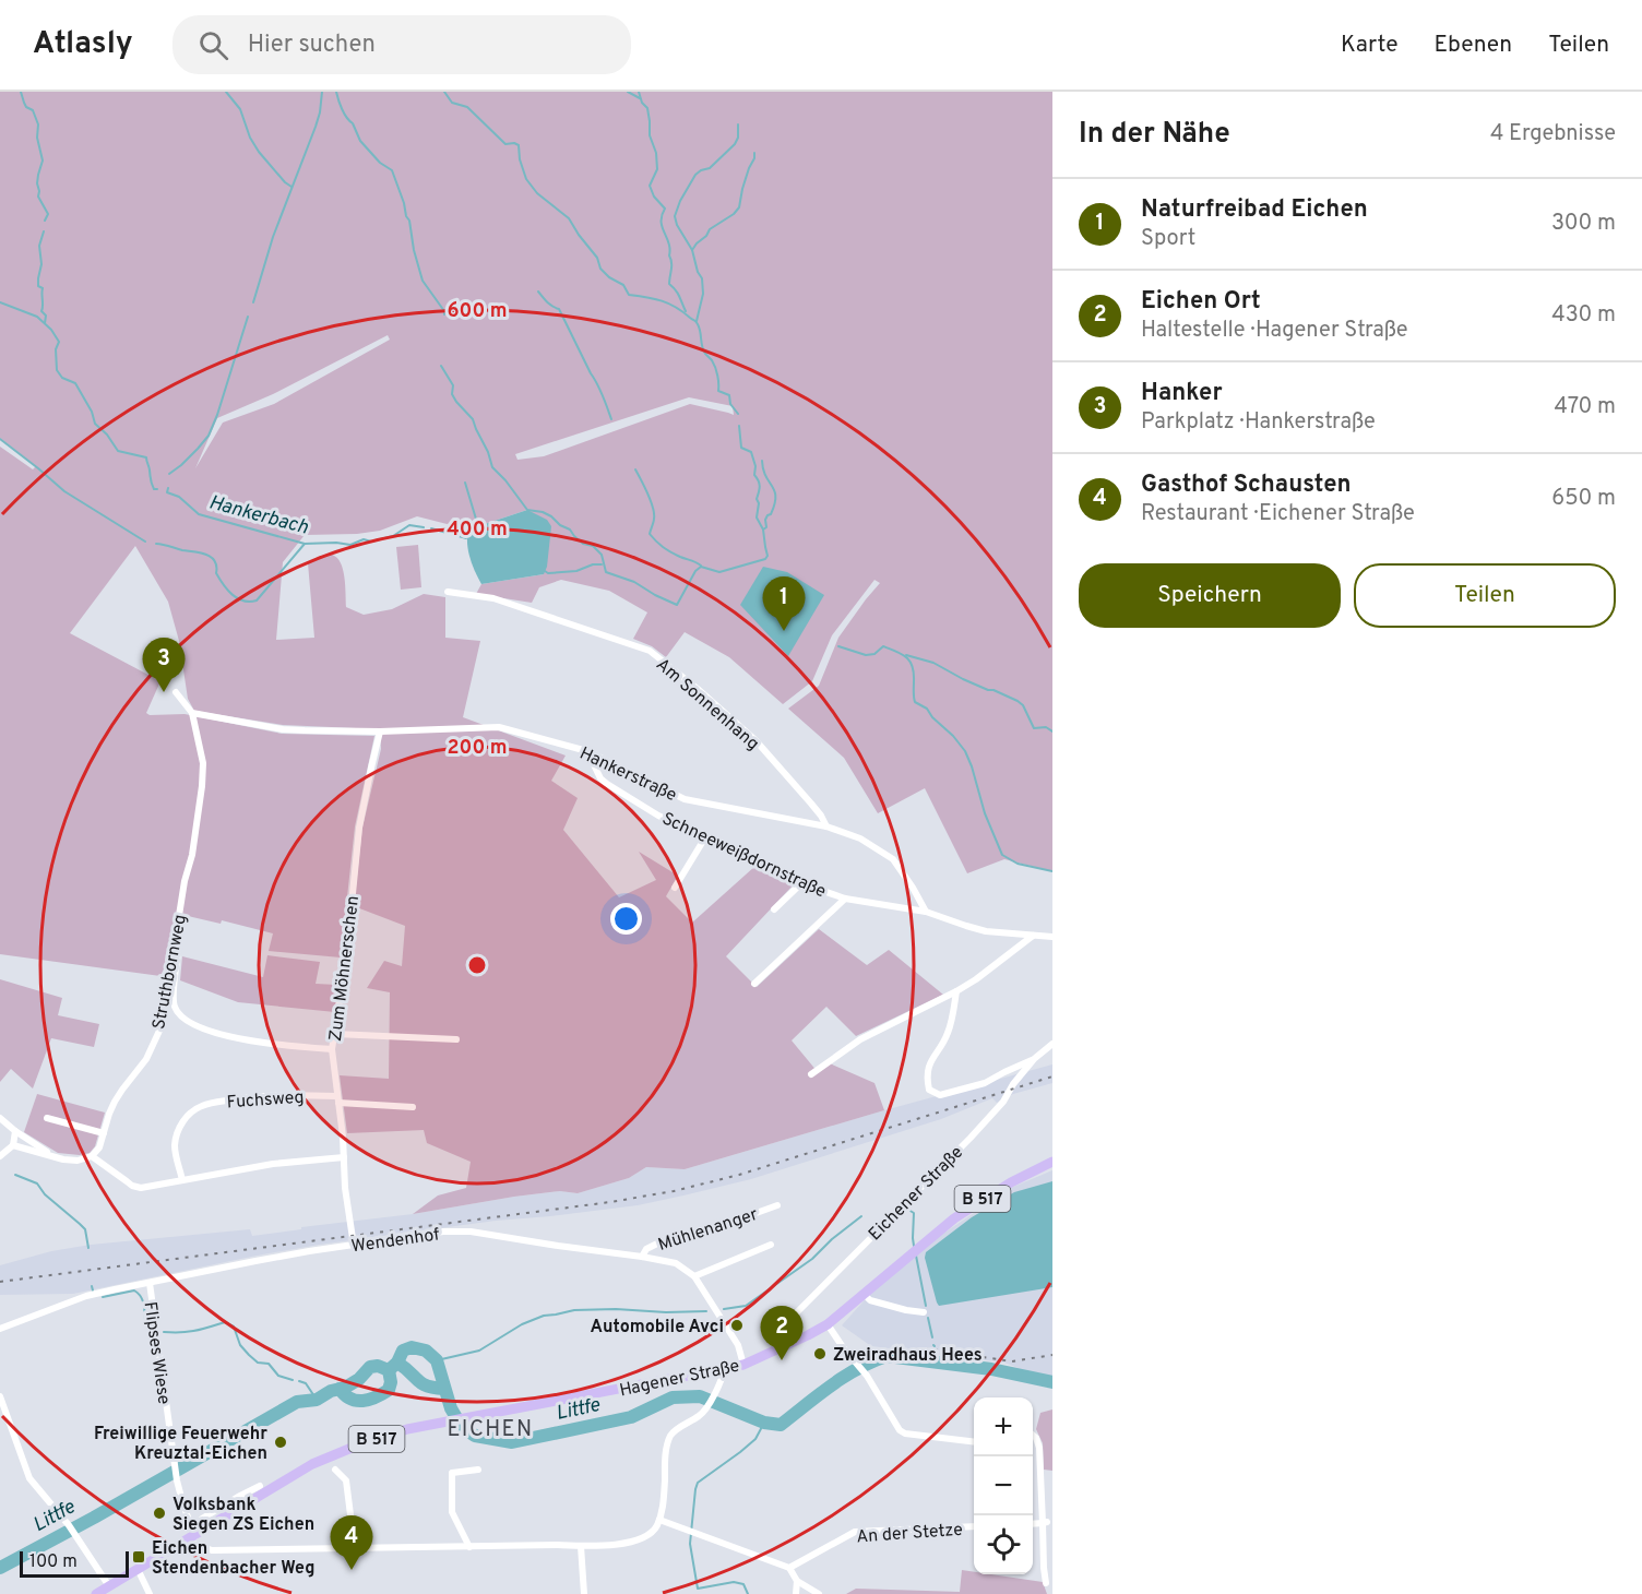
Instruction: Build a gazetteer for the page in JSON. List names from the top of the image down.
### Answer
{
  "streets": {
    "main road": ["B 517", "Hagener Straße"],
    "street": [
      "Am Sonnenhang",
      "Hankerstraße",
      "Schneeweißdornstraße",
      "Zum Möhnerschen",
      "Struthbornweg",
      "Fuchsweg",
      "Eichener Straße",
      "Mühlenanger",
      "Wendenhof",
      "Flipses Wiese",
      "An der Stetze"
    ]
  },
  "crossings": [
    ["Am Sonnenhang", "Hankerstraße"],
    ["Hankerstraße", "Schneeweißdornstraße"],
    ["Hankerstraße", "Zum Möhnerschen"],
    ["Hankerstraße", "Struthbornweg"],
    ["Zum Möhnerschen", "Fuchsweg"],
    ["Zum Möhnerschen", "Wendenhof"],
    ["Eichener Straße", "Hagener Straße"],
    ["Mühlenanger", "Wendenhof"],
    ["Wendenhof", "Flipses Wiese"],
    ["Wendenhof", "Hagener Straße"],
    ["Flipses Wiese", "Hagener Straße"]
  ],
  "districts": ["EICHEN"],
  "water": ["Hankerbach", "Littfe"],
  "places": {
    "other": [
      "Automobile Avci",
      "Zweiradhaus Hees",
      "Freiwillige Feuerwehr Kreuztal-Eichen",
      "Volksbank Siegen ZS Eichen"
    ],
    "transit": ["Eichen Stendenbacher Weg"]
  },
  "scale_bar": "100 m",
  "page": {
    "header": "Atlasly",
    "search": "Hier suchen",
    "nav": ["Karte", "Ebenen", "Teilen"],
    "heading": ["In der Nähe", "4 Ergebnisse"],
    "list": [
      {
        "mark": "1",
        "name": "Naturfreibad Eichen",
        "note": "Sport",
        "value": "300 m"
      },
      {
        "mark": "2",
        "name": "Eichen Ort",
        "note": "Haltestelle · Hagener Straße",
        "value": "430 m"
      },
      {
        "mark": "3",
        "name": "Hanker",
        "note": "Parkplatz · Hankerstraße",
        "value": "470 m"
      },
      {
        "mark": "4",
        "name": "Gasthof Schausten",
        "note": "Restaurant · Eichener Straße",
        "value": "650 m"
      }
    ],
    "buttons": ["Speichern", "Teilen"],
    "pins": [
      "1",
      "3",
      "2",
      "4"
    ],
    "map_buttons": ["+", "−"],
    "scale": "100 m"
  },
  "rings": ["600 m", "400 m", "200 m"]
}
